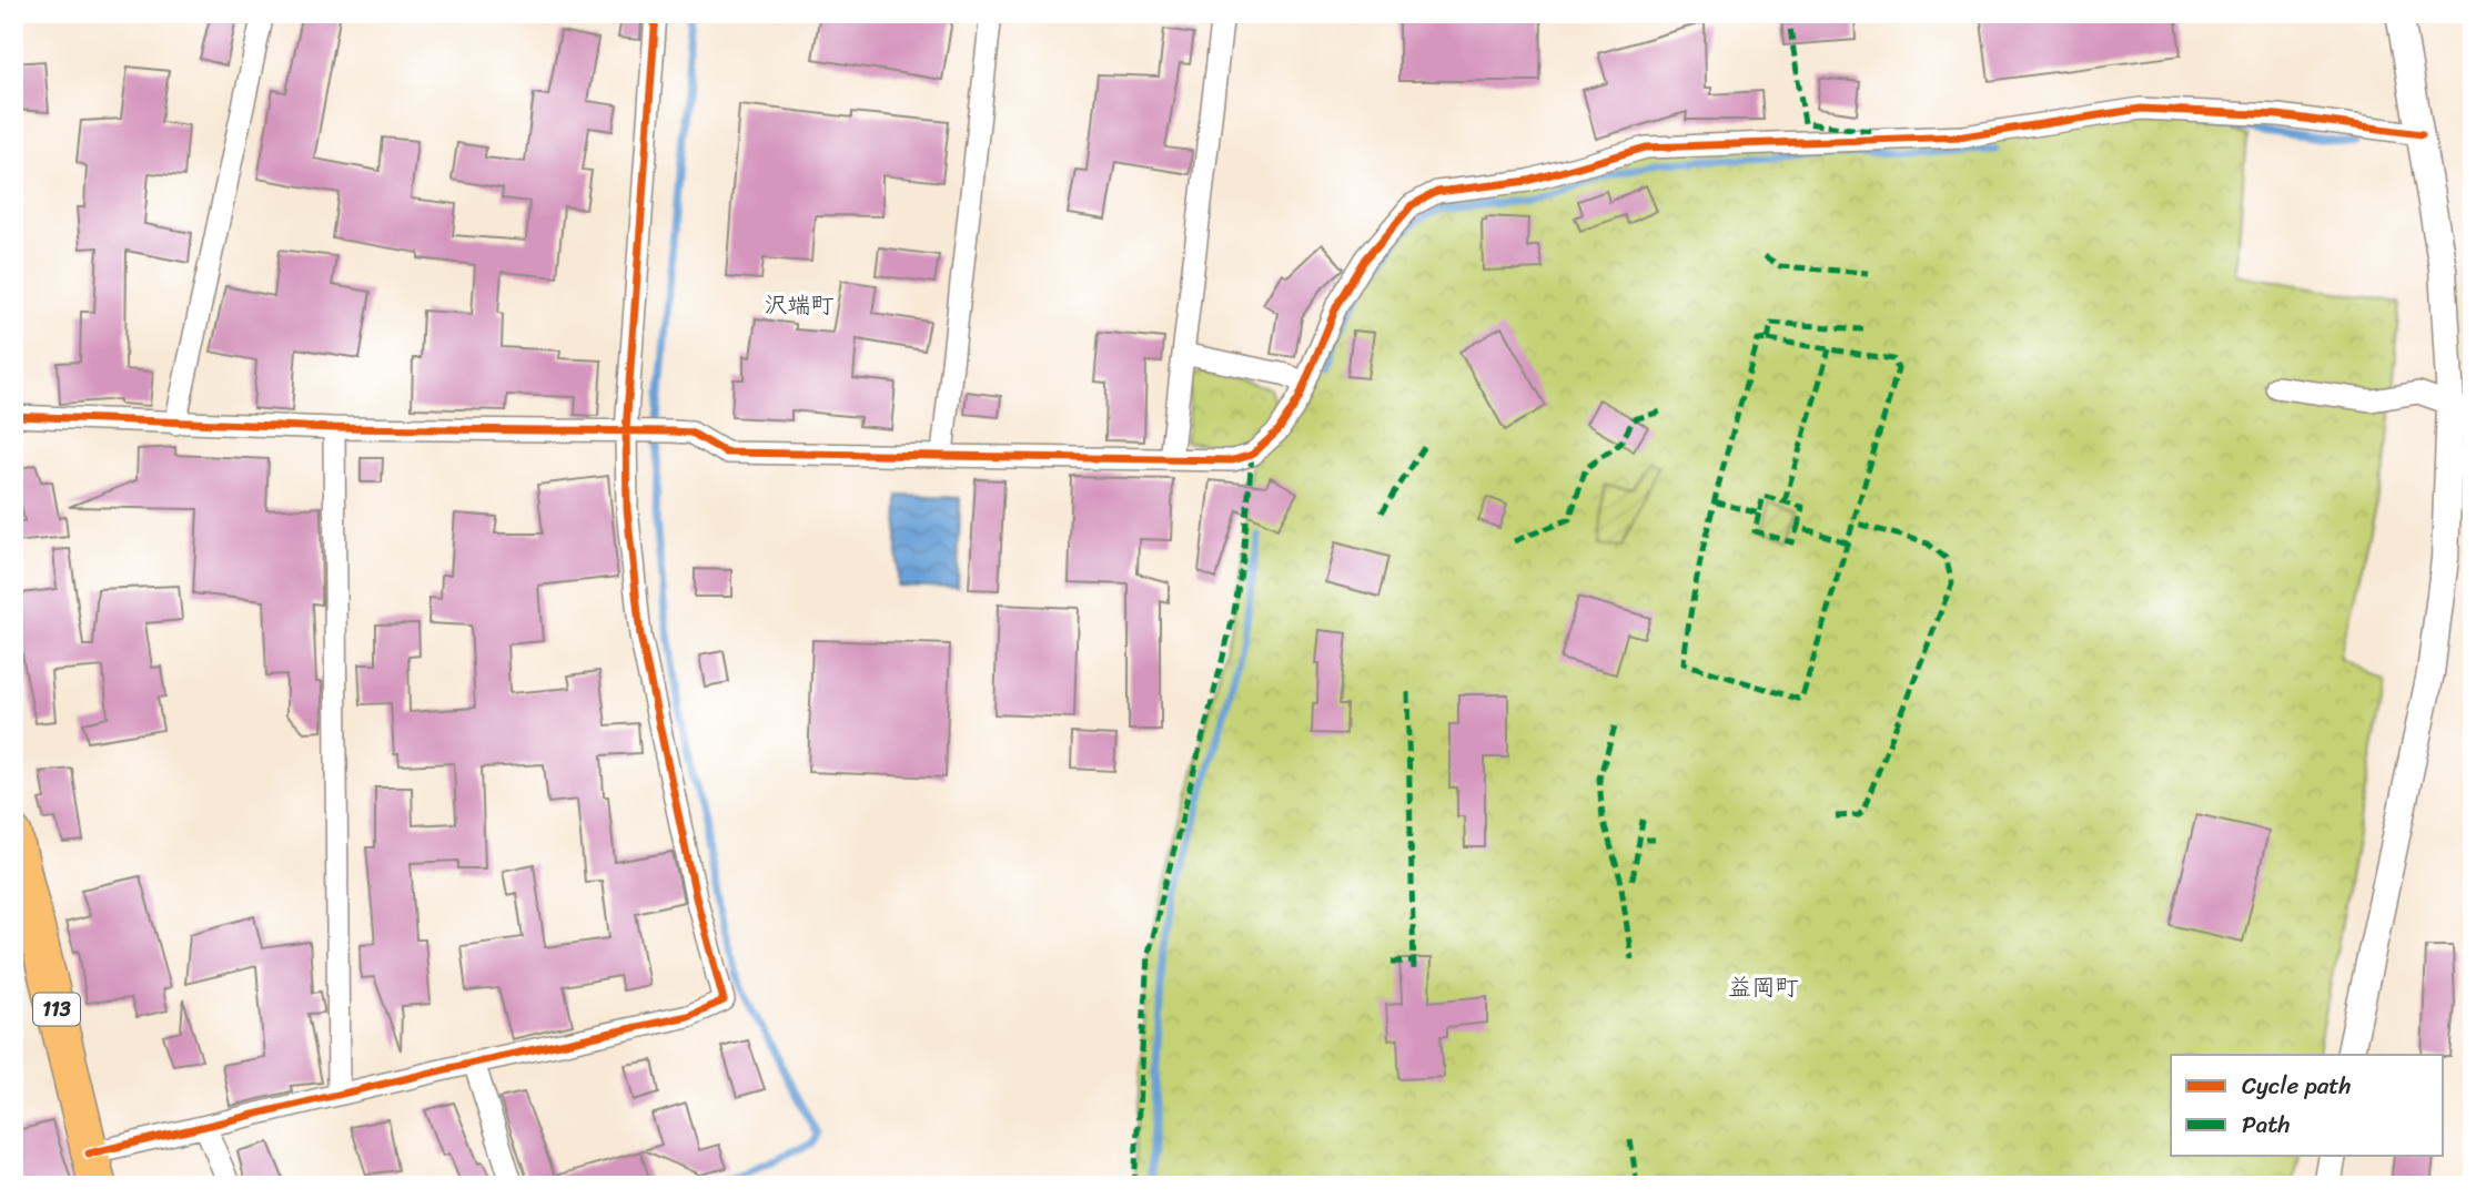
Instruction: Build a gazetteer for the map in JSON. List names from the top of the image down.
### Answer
{
  "streets": {
    "highway": ["113"]
  },
  "districts": ["沢端町", "益岡町"],
  "legend": ["Cycle path", "Path"]
}
